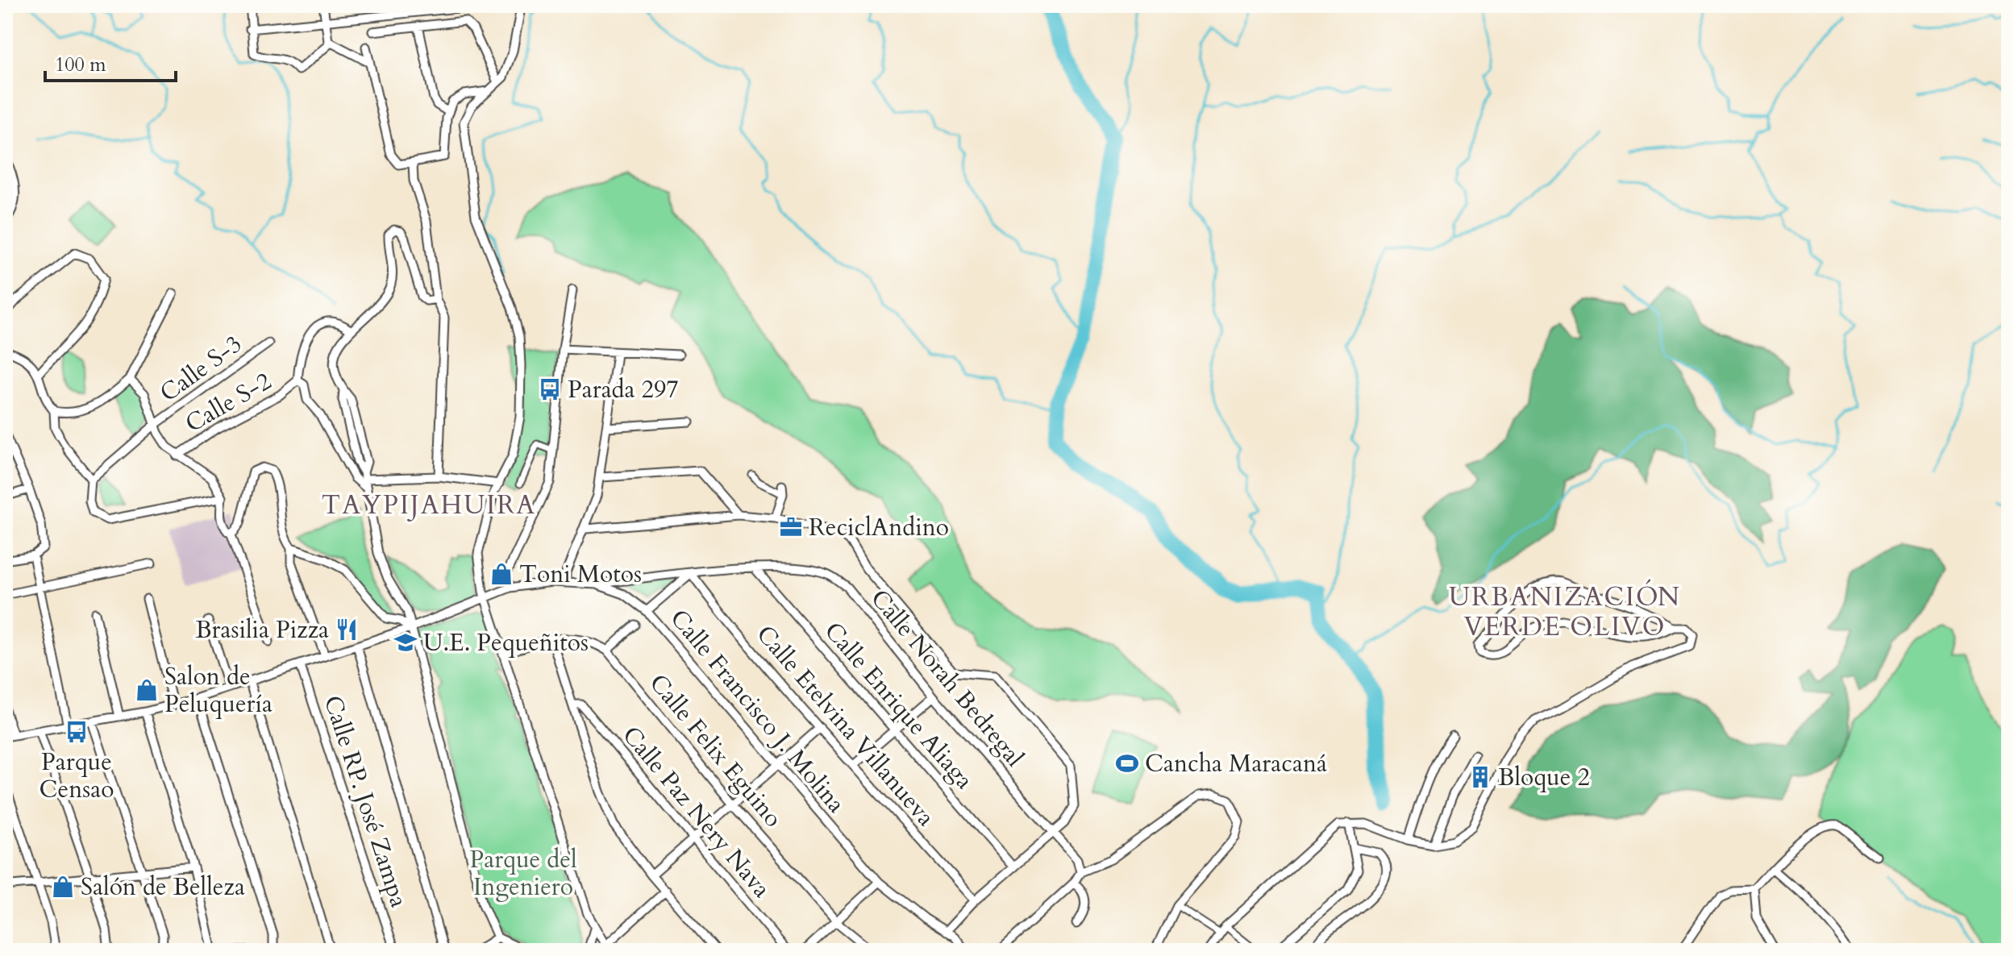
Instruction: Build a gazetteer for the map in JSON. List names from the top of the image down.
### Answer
{
  "streets": {
    "street": [
      "Calle S-3",
      "Calle S-2",
      "Calle Norah Bedregal",
      "Calle Enrique Aliaga",
      "Calle Francisco J. Molina",
      "Calle Etelvina Villanueva",
      "Calle Felix Eguino",
      "Calle RP. José Zampa",
      "Calle Paz Nery Nava"
    ]
  },
  "crossings": [
    ["Calle Norah Bedregal", "Calle Enrique Aliaga"],
    ["Calle Norah Bedregal", "Calle Francisco J. Molina"],
    ["Calle Norah Bedregal", "Calle Etelvina Villanueva"],
    ["Calle Francisco J. Molina", "Calle RP. José Zampa"]
  ],
  "districts": ["TAYPIJAHUIRA", "URBANIZACIÓN VERDE OLIVO"],
  "parks": ["Parque del Ingeniero"],
  "places": {
    "bus stop": ["Parada 297", "Parque Censao"],
    "office": ["ReciclAndino"],
    "shop": ["Toni Motos", "Salon de Peluquería", "Salón de Belleza"],
    "restaurant": ["Brasilia Pizza"],
    "school or university": ["U.E. Pequeñitos"],
    "sports": ["Cancha Maracaná"],
    "building": ["Bloque 2"]
  },
  "scale_bar": "100 m"
}
